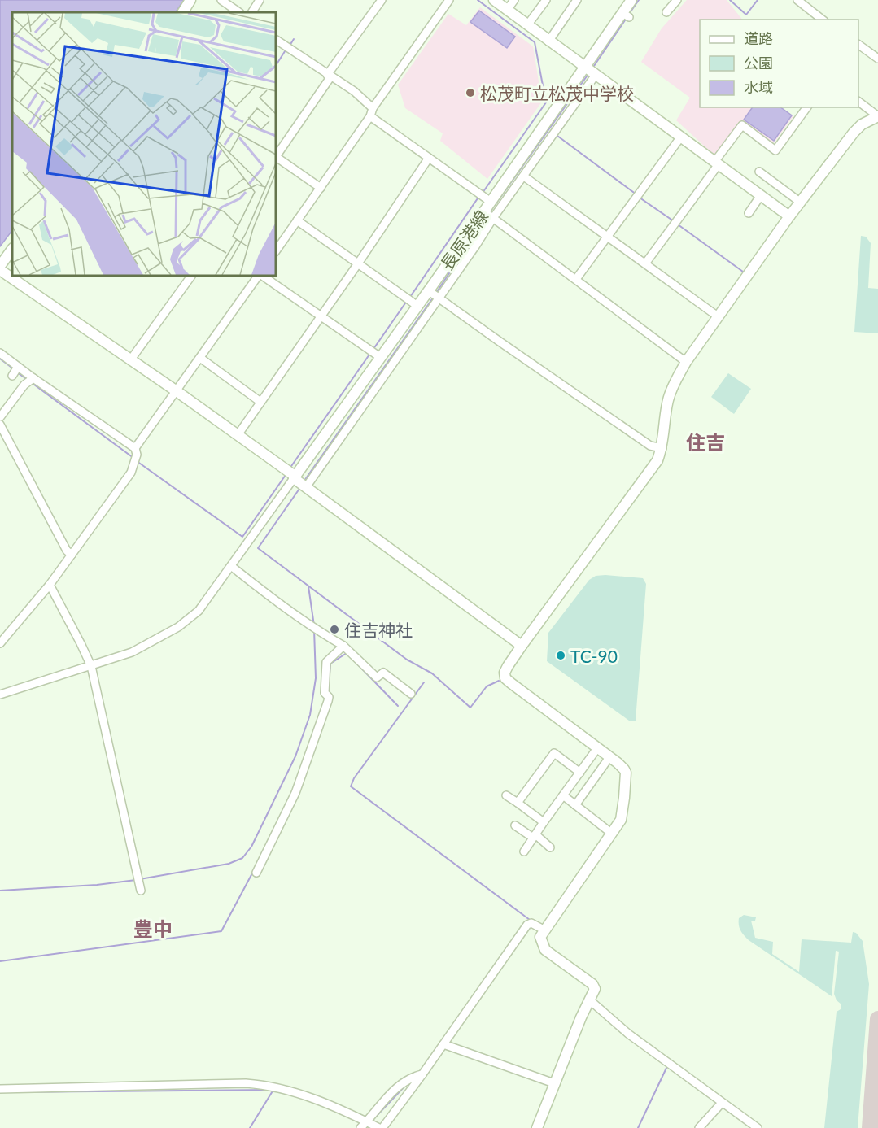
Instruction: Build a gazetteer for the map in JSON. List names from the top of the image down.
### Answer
{
  "streets": {
    "street": ["長原港線"]
  },
  "districts": ["住吉", "豊中"],
  "places": ["松茂町立松茂中学校", "住吉神社", "TC-90"],
  "legend": ["道路", "公園", "水域"]
}
